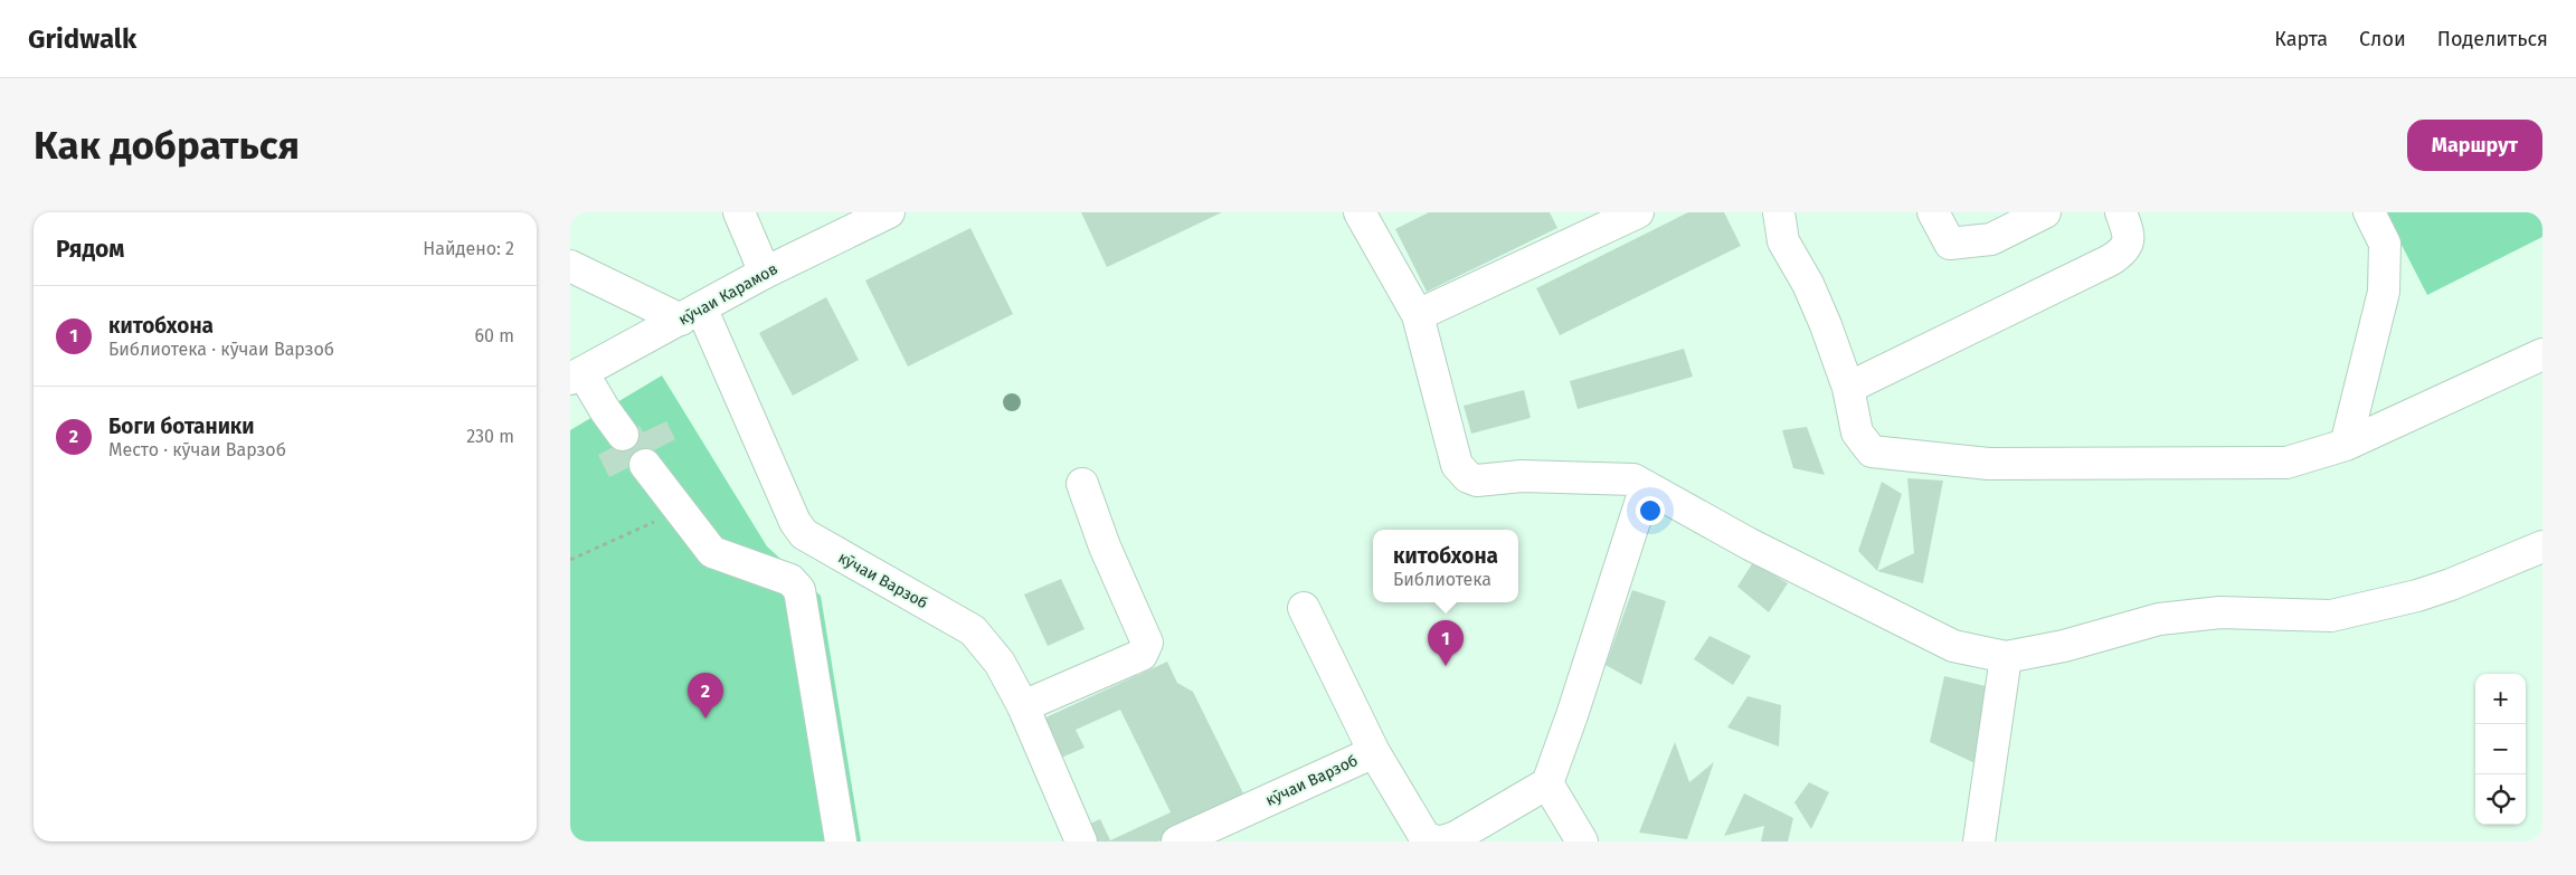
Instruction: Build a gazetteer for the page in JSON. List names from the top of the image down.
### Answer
{
  "streets": {
    "street": ["кӯчаи Карамов", "кӯчаи Варзоб"]
  },
  "crossings": [
    ["кӯчаи Карамов", "кӯчаи Варзоб"]
  ],
  "page": {
    "header": "Gridwalk",
    "nav": ["Карта", "Слои", "Поделиться"],
    "buttons": "Маршрут",
    "title": "Как добраться",
    "heading": ["Рядом", "Найдено: 2"],
    "list": [
      {
        "mark": "1",
        "name": "китобхона",
        "note": "Библиотека · кӯчаи Варзоб",
        "value": "60 m"
      },
      {
        "mark": "2",
        "name": "Боги ботаники",
        "note": "Место · кӯчаи Варзоб",
        "value": "230 m"
      }
    ],
    "popup": ["китобхона", "Библиотека"],
    "pins": ["1", "2"],
    "map_buttons": ["+", "−"]
  }
}
